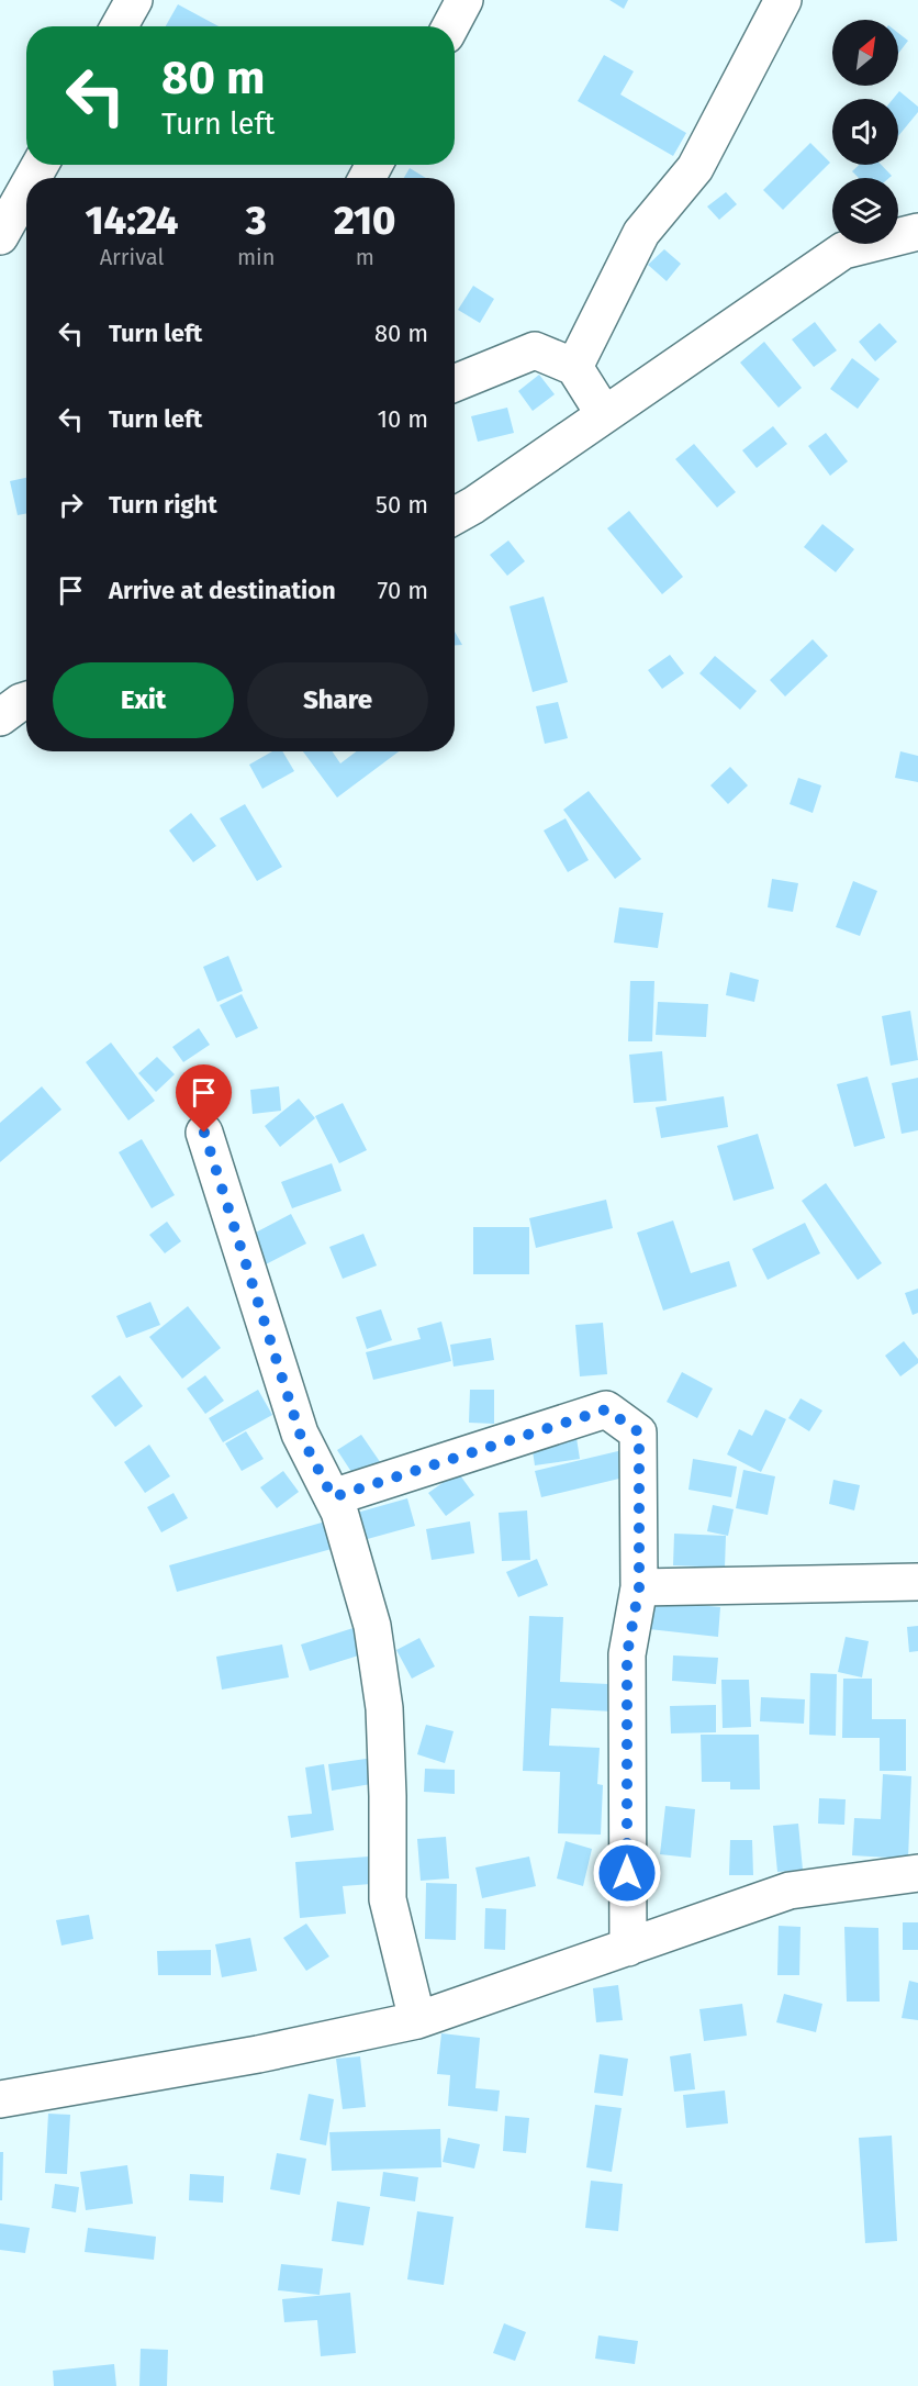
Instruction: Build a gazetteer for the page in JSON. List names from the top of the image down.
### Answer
{
  "north": "top right",
  "page": {
    "turn": ["80 m", "Turn left"],
    "eta": [
      "14:24",
      "Arrival",
      "3",
      "min",
      "210",
      "m"
    ],
    "list": [
      {
        "name": "Turn left",
        "value": "80 m"
      },
      {
        "name": "Turn left",
        "value": "10 m"
      },
      {
        "name": "Turn right",
        "value": "50 m"
      },
      {
        "name": "Arrive at destination",
        "value": "70 m"
      }
    ],
    "buttons": ["Exit", "Share"]
  }
}
